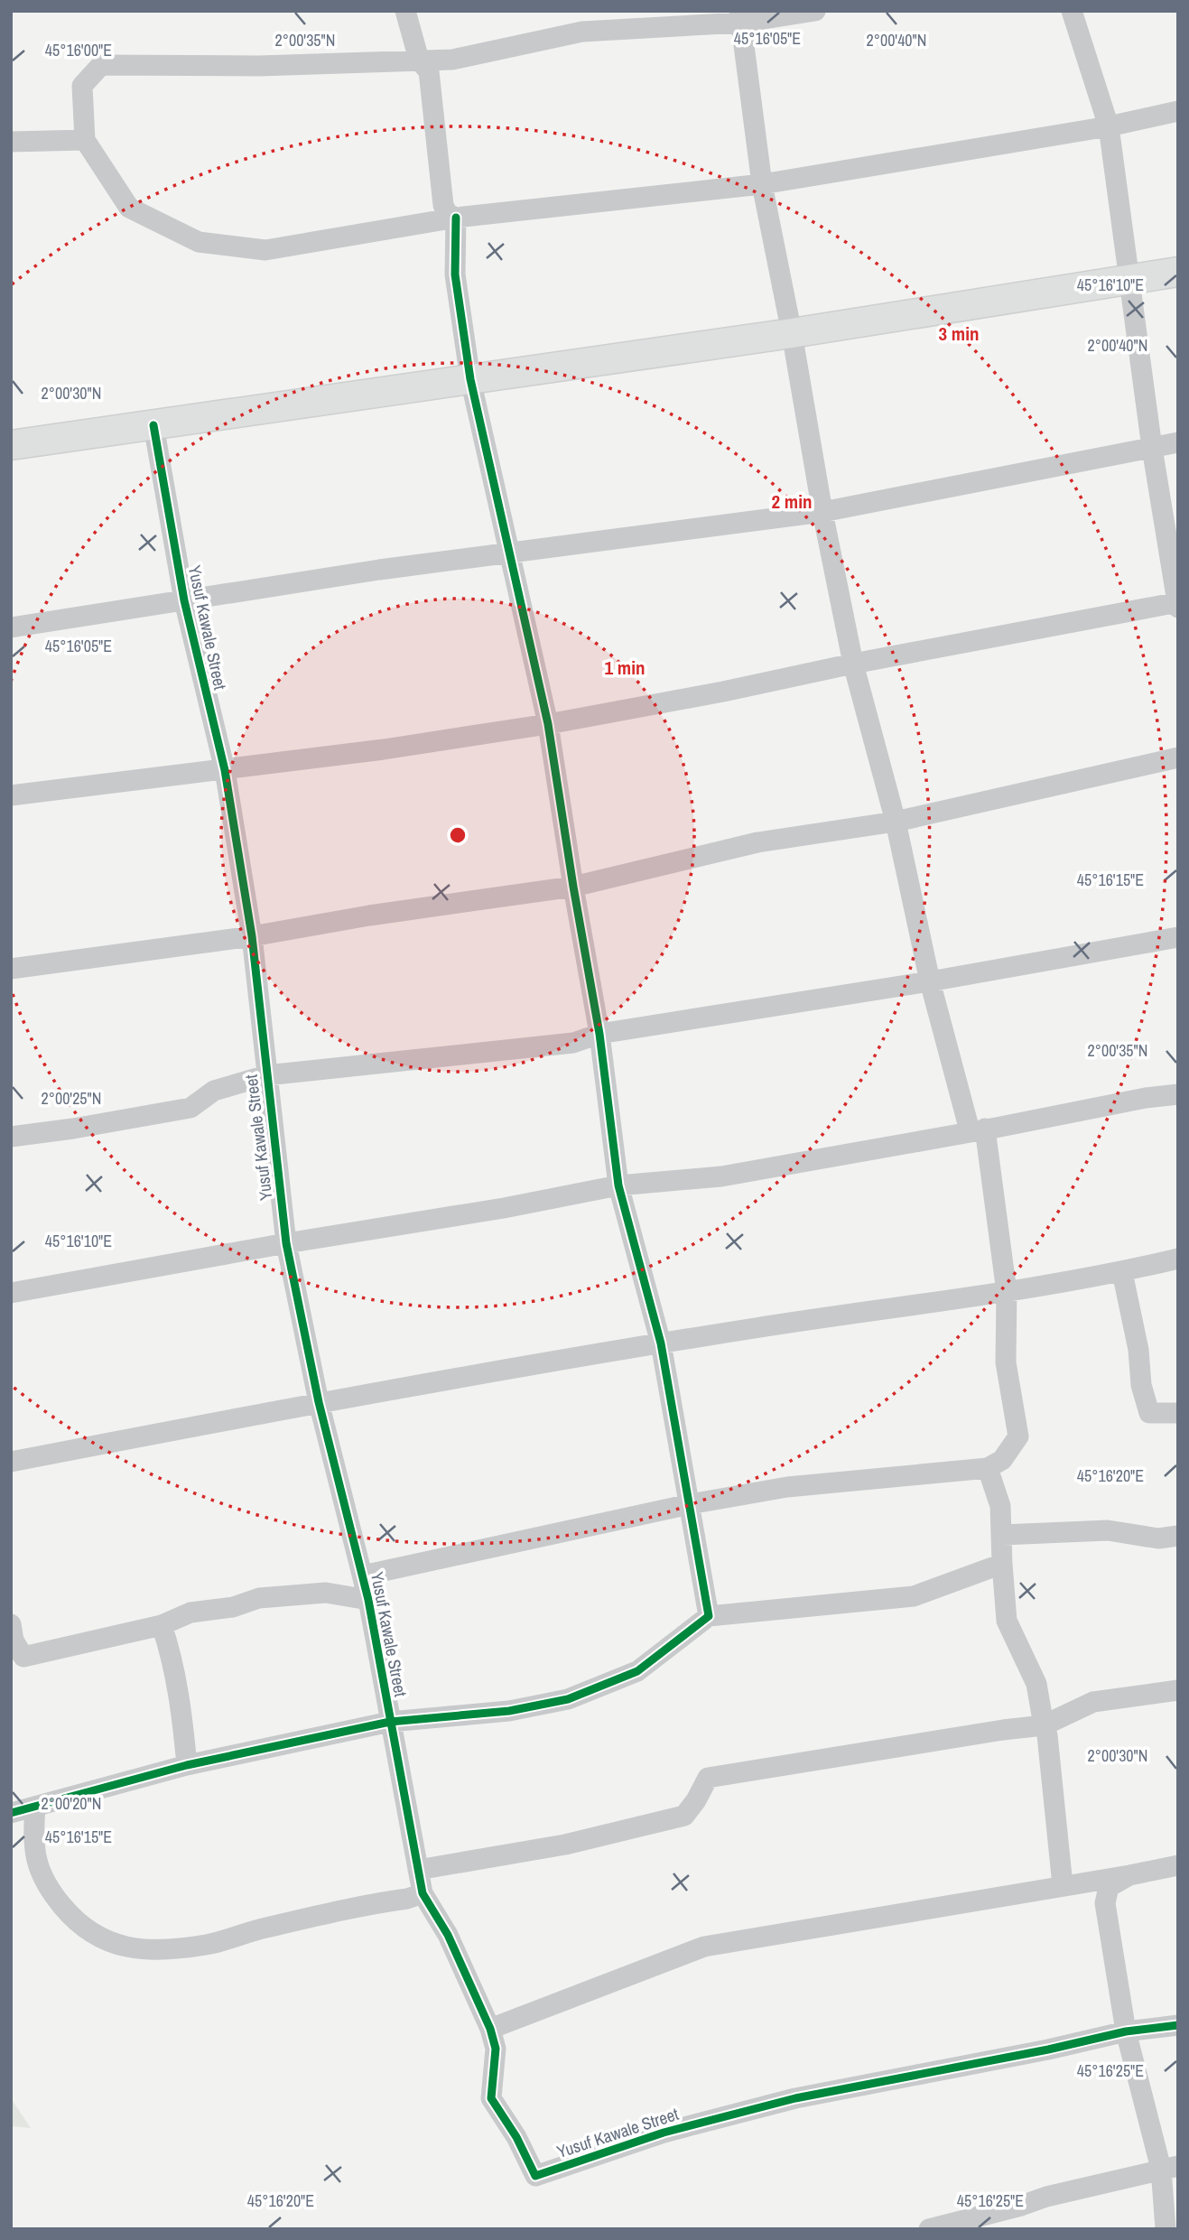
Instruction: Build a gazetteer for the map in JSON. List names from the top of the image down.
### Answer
{
  "streets": {
    "street": ["Yusuf Kawale Street"]
  },
  "coordinates": [
    "45°16'05\"E",
    "2°00'35\"N",
    "2°00'40\"N",
    "45°16'00\"E",
    "45°16'10\"E",
    "2°00'30\"N",
    "45°16'15\"E",
    "2°00'25\"N",
    "45°16'20\"E",
    "2°00'20\"N",
    "45°16'25\"E"
  ],
  "rings": ["3 min", "2 min", "1 min"]
}
